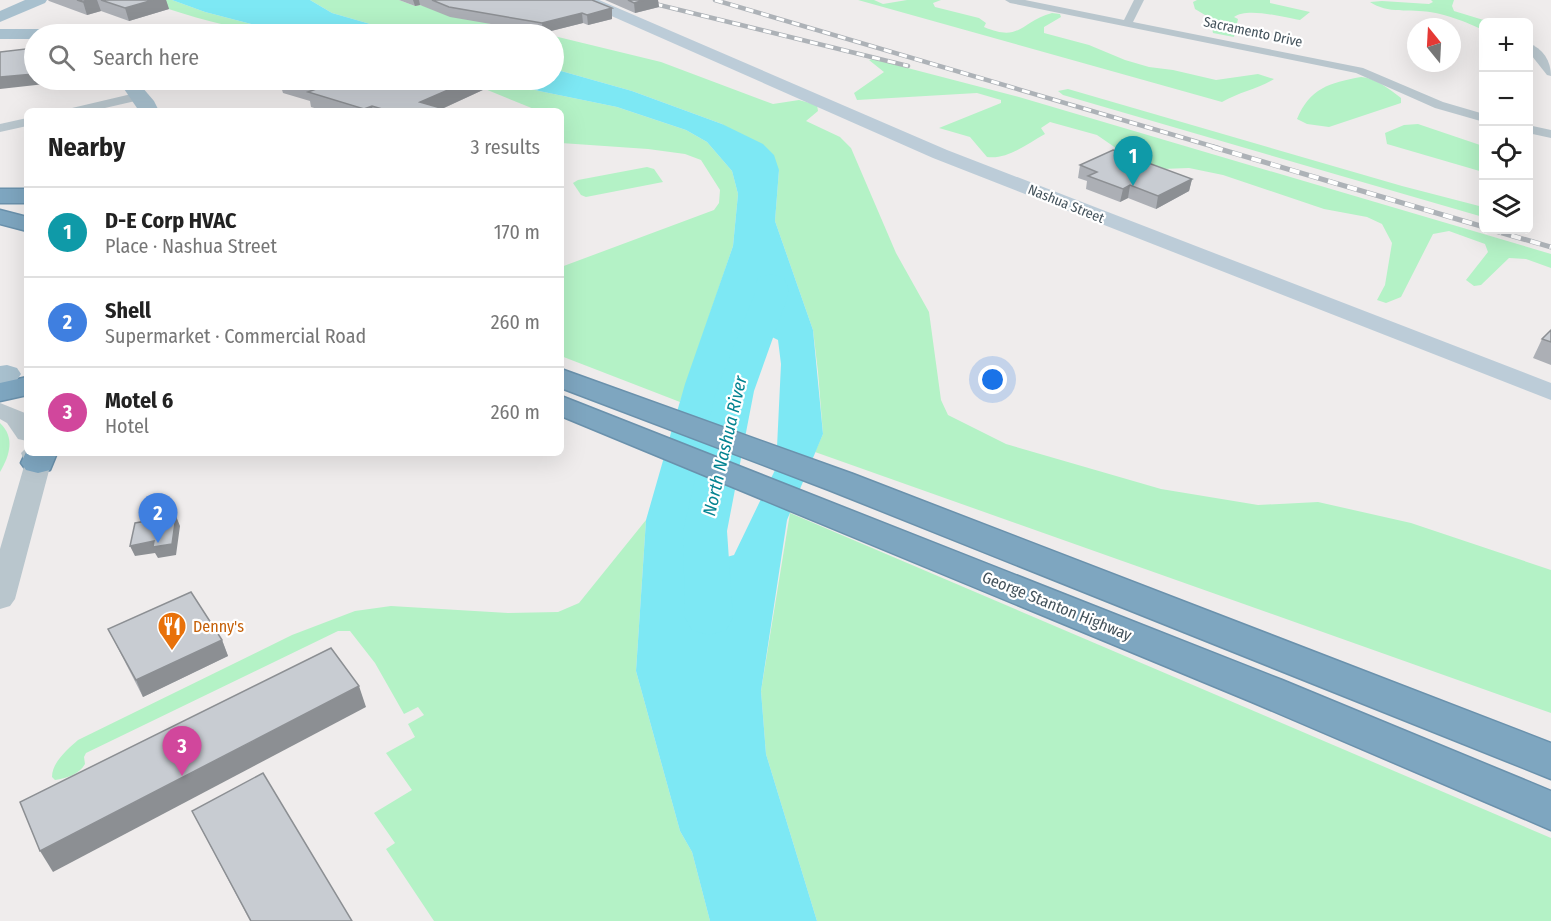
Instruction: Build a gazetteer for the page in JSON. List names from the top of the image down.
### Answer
{
  "streets": {
    "highway": ["George Stanton Highway"],
    "main road": ["Nashua Street"],
    "street": ["Sacramento Drive"]
  },
  "water": ["North Nashua River"],
  "places": {
    "restaurant": ["Denny's"]
  },
  "north": "top",
  "page": {
    "map_buttons": ["+", "−"],
    "search": "Search here",
    "heading": ["Nearby", "3 results"],
    "pins": ["1", "2", "3"],
    "list": [
      {
        "mark": "1",
        "name": "D-E Corp HVAC",
        "note": "Place · Nashua Street",
        "value": "170 m"
      },
      {
        "mark": "2",
        "name": "Shell",
        "note": "Supermarket · Commercial Road",
        "value": "260 m"
      },
      {
        "mark": "3",
        "name": "Motel 6",
        "note": "Hotel",
        "value": "260 m"
      }
    ]
  }
}
